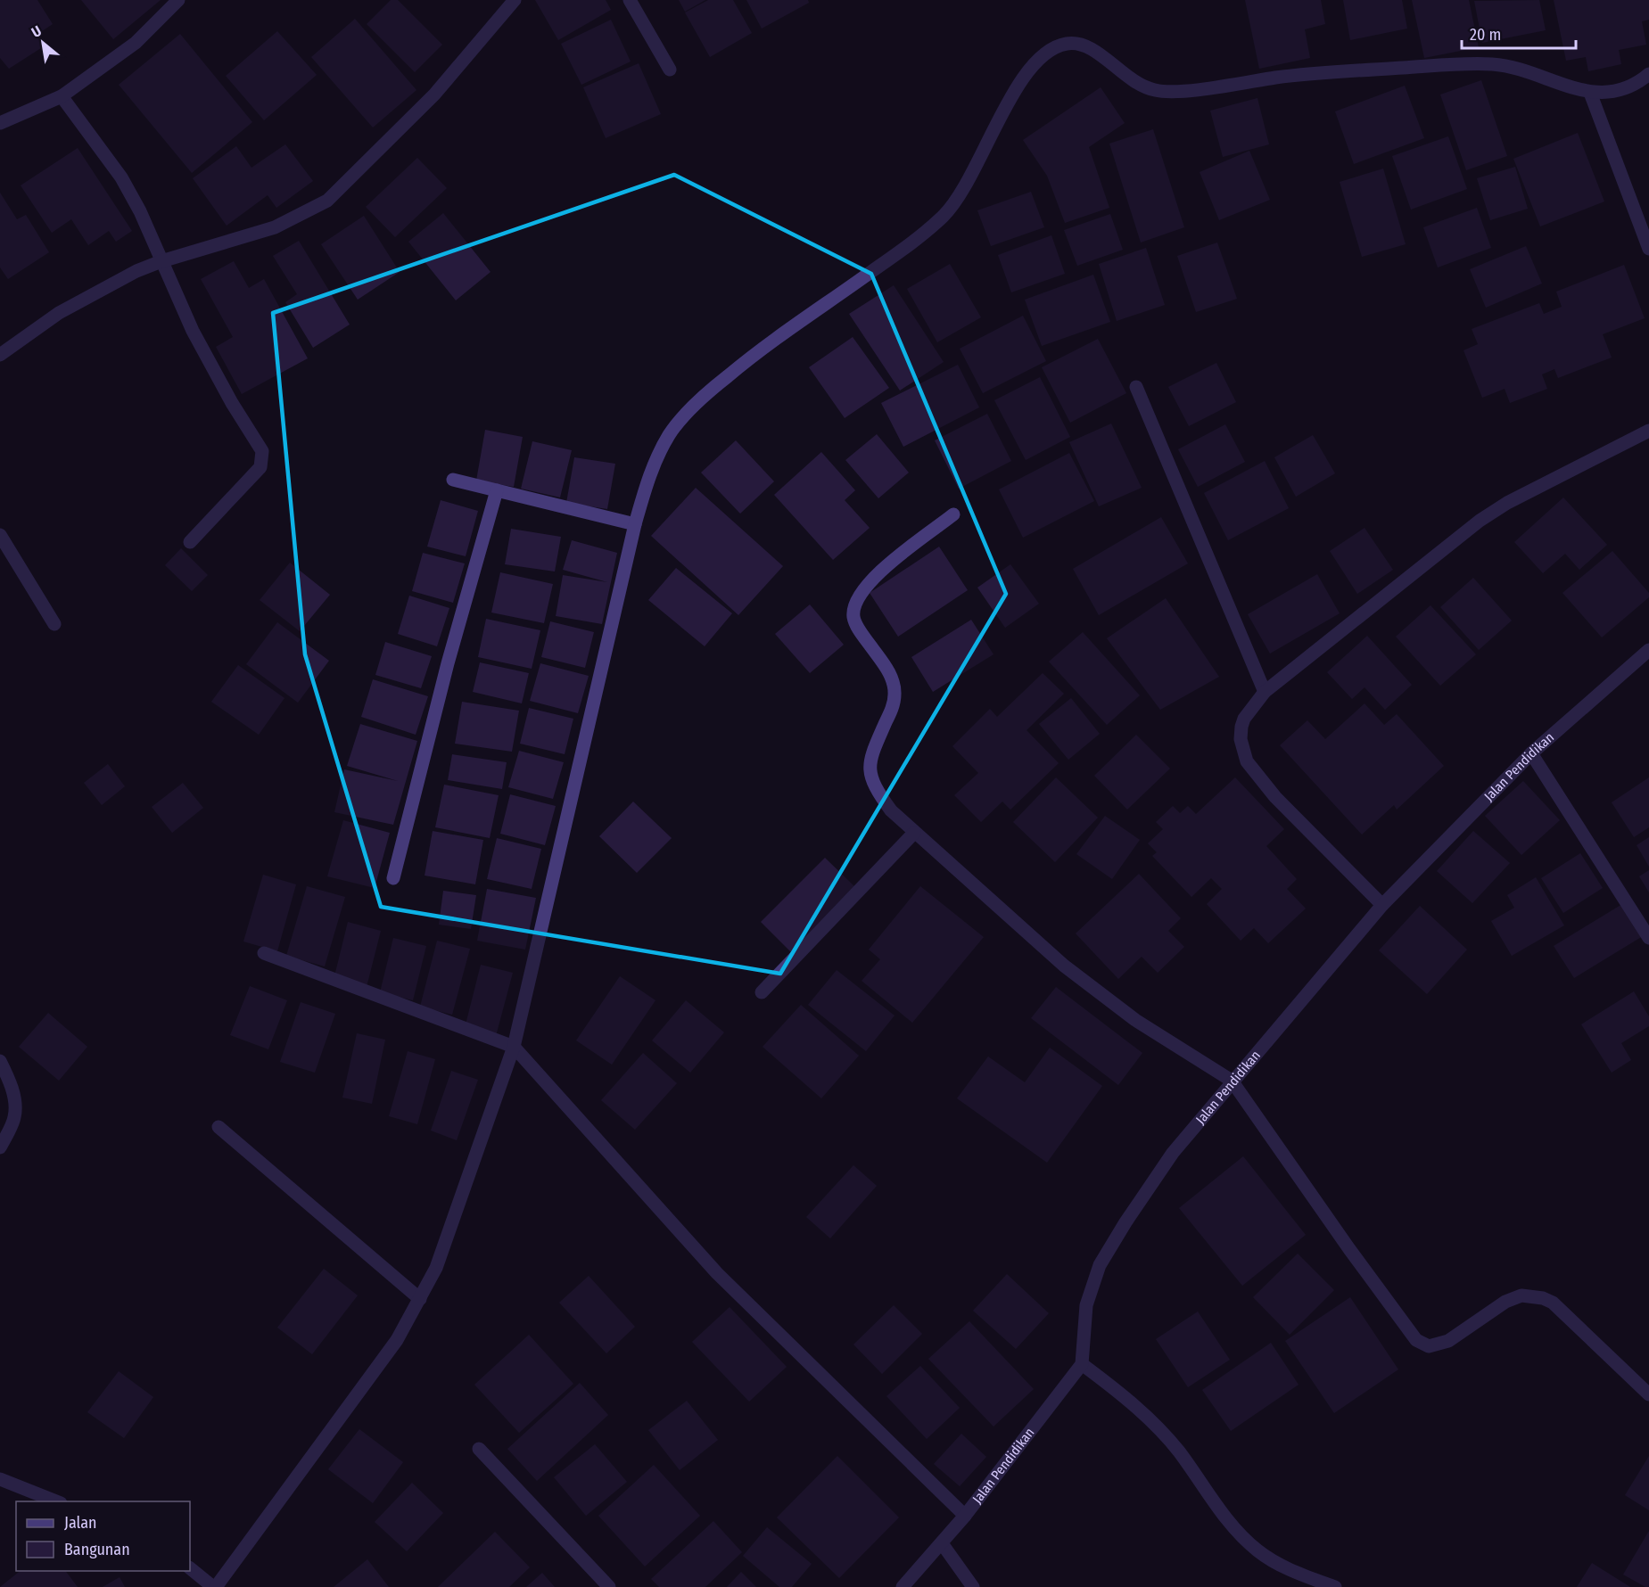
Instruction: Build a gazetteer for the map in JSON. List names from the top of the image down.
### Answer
{
  "streets": {
    "street": ["Jalan Pendidikan"]
  },
  "legend": ["Jalan", "Bangunan"],
  "scale_bar": "20 m",
  "north": "top left"
}
